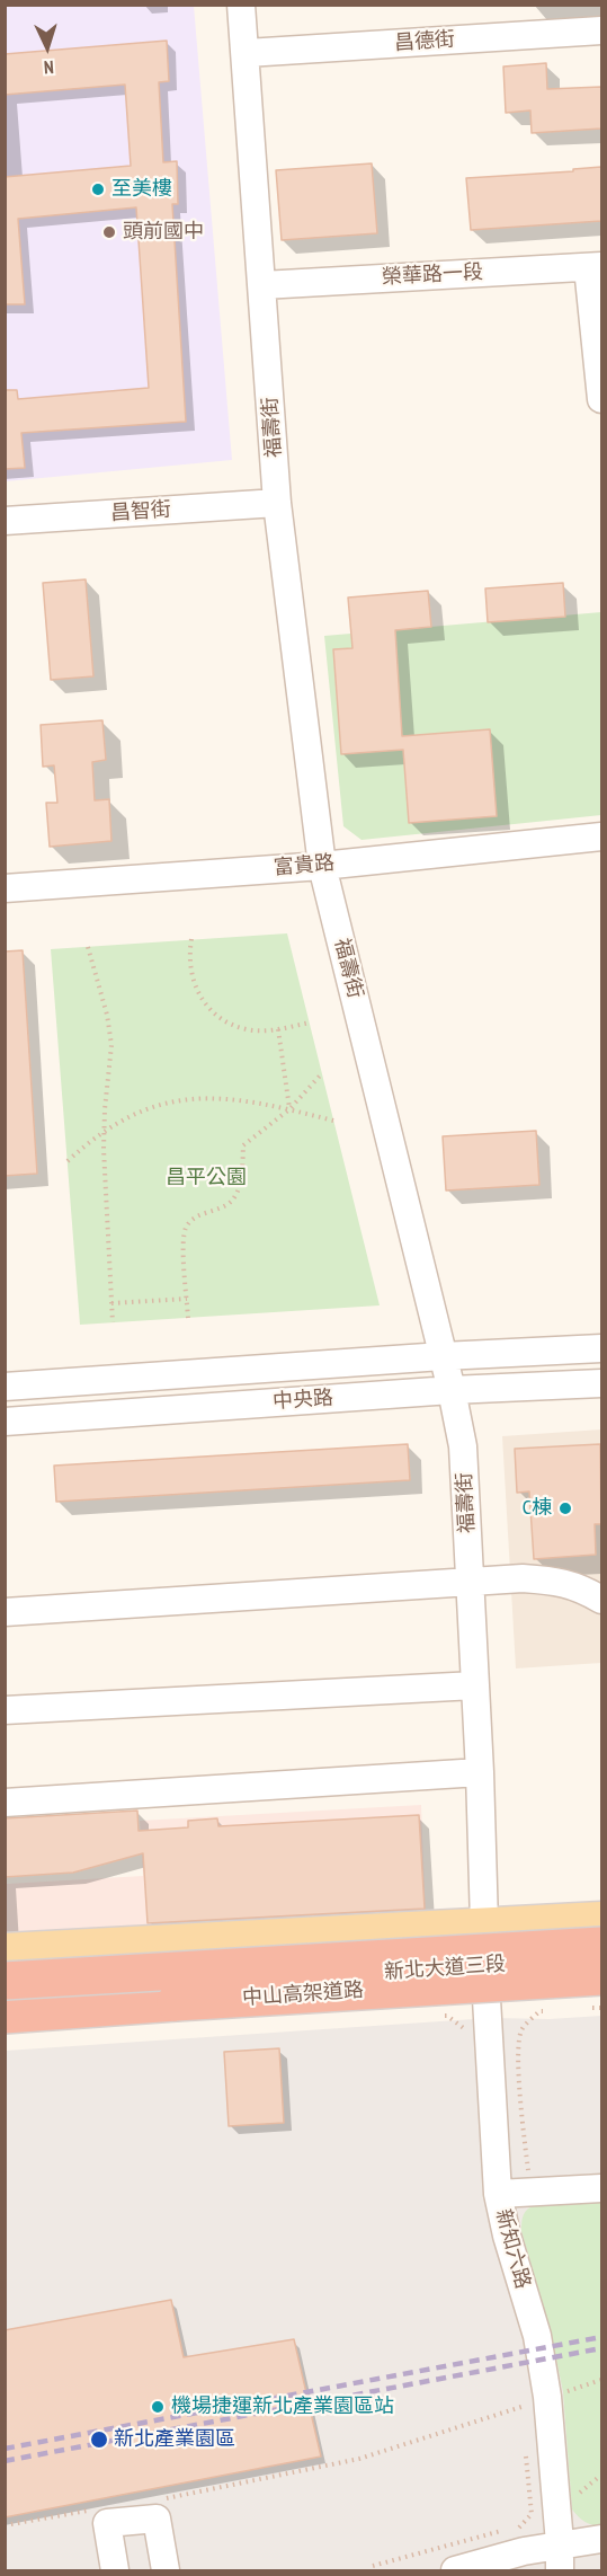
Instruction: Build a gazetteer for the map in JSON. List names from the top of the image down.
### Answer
{
  "streets": {
    "highway": ["中山高架道路"],
    "main road": ["新北大道三段"],
    "street": [
      "昌德街",
      "榮華路一段",
      "福壽街",
      "昌智街",
      "富貴路",
      "中央路",
      "新知六路"
    ]
  },
  "crossings": [
    ["昌德街", "福壽街"],
    ["榮華路一段", "福壽街"],
    ["福壽街", "昌智街"],
    ["福壽街", "富貴路"],
    ["福壽街", "中央路"],
    ["福壽街", "新北大道三段"],
    ["福壽街", "新知六路"],
    ["新北大道三段", "新知六路"]
  ],
  "parks": ["昌平公園"],
  "places": [
    "至美樓",
    "頭前國中",
    "C棟",
    "機場捷運新北產業園區站",
    "新北產業園區"
  ],
  "north": "bottom"
}
